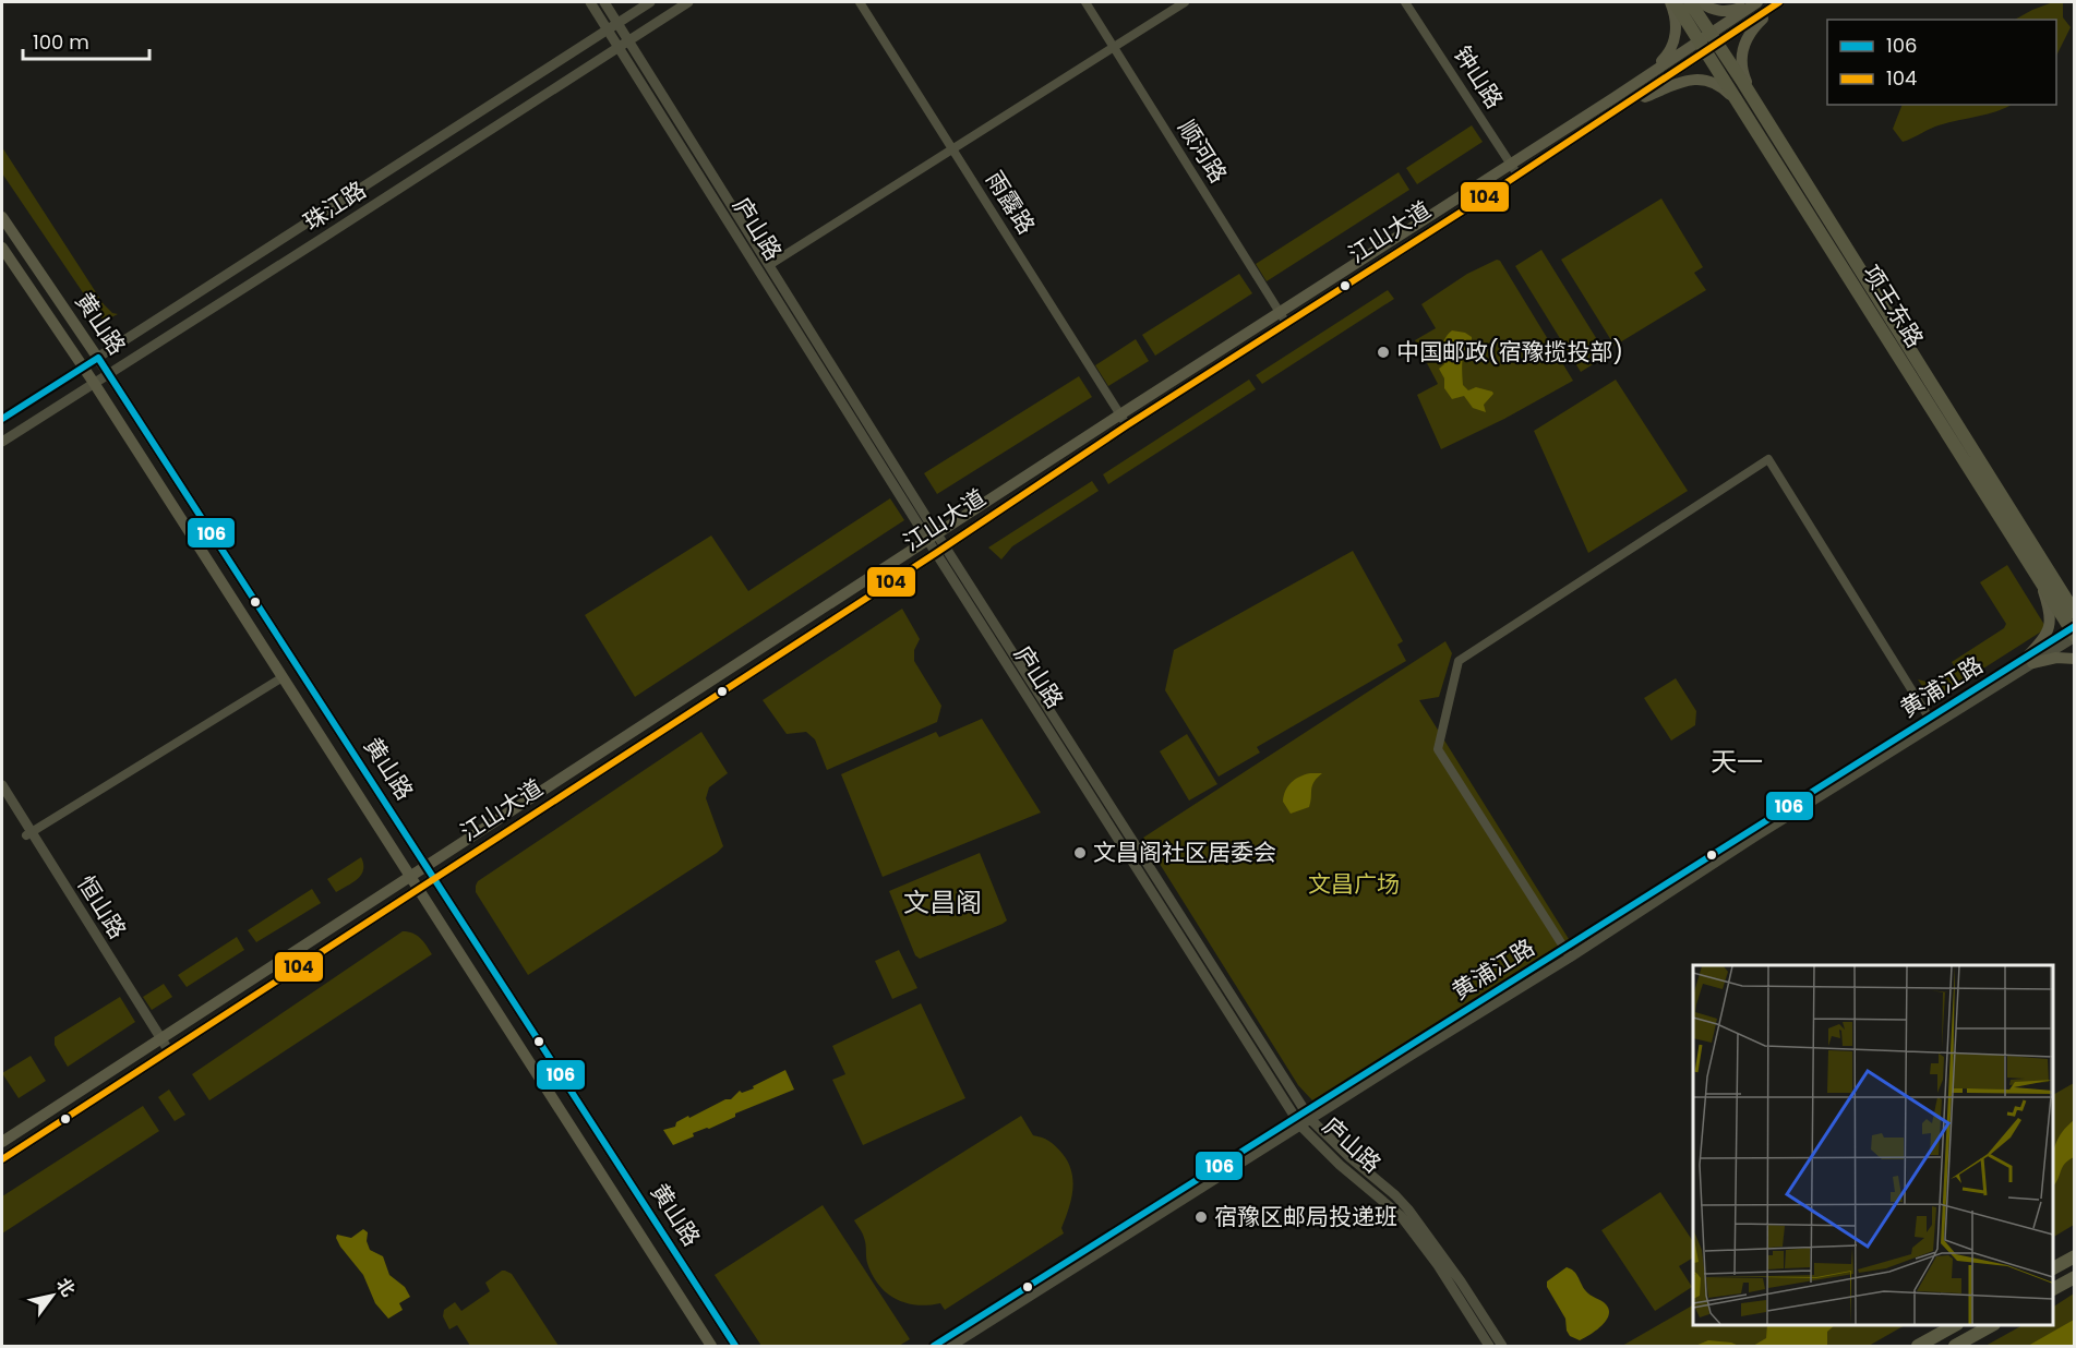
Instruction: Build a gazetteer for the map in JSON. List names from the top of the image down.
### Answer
{
  "streets": {
    "main road": ["江山大道", "项王东路", "黄山路"],
    "street": [
      "钟山路",
      "顺河路",
      "雨露路",
      "珠江路",
      "庐山路",
      "黄浦江路",
      "恒山路"
    ]
  },
  "crossings": [
    ["钟山路", "江山大道"],
    ["顺河路", "江山大道"],
    ["雨露路", "江山大道"],
    ["珠江路", "庐山路"],
    ["珠江路", "黄山路"],
    ["庐山路", "江山大道"],
    ["庐山路", "黄浦江路"],
    ["江山大道", "项王东路"],
    ["江山大道", "黄山路"],
    ["江山大道", "恒山路"],
    ["项王东路", "黄浦江路"]
  ],
  "districts": ["天一", "文昌阁"],
  "parks": ["文昌广场"],
  "places": ["中国邮政(宿豫揽投部)", "文昌阁社区居委会", "宿豫区邮局投递班"],
  "lines": ["transit line 104", "transit line 106"],
  "legend": ["106", "104"],
  "scale_bar": "100 m",
  "north": "top right"
}
